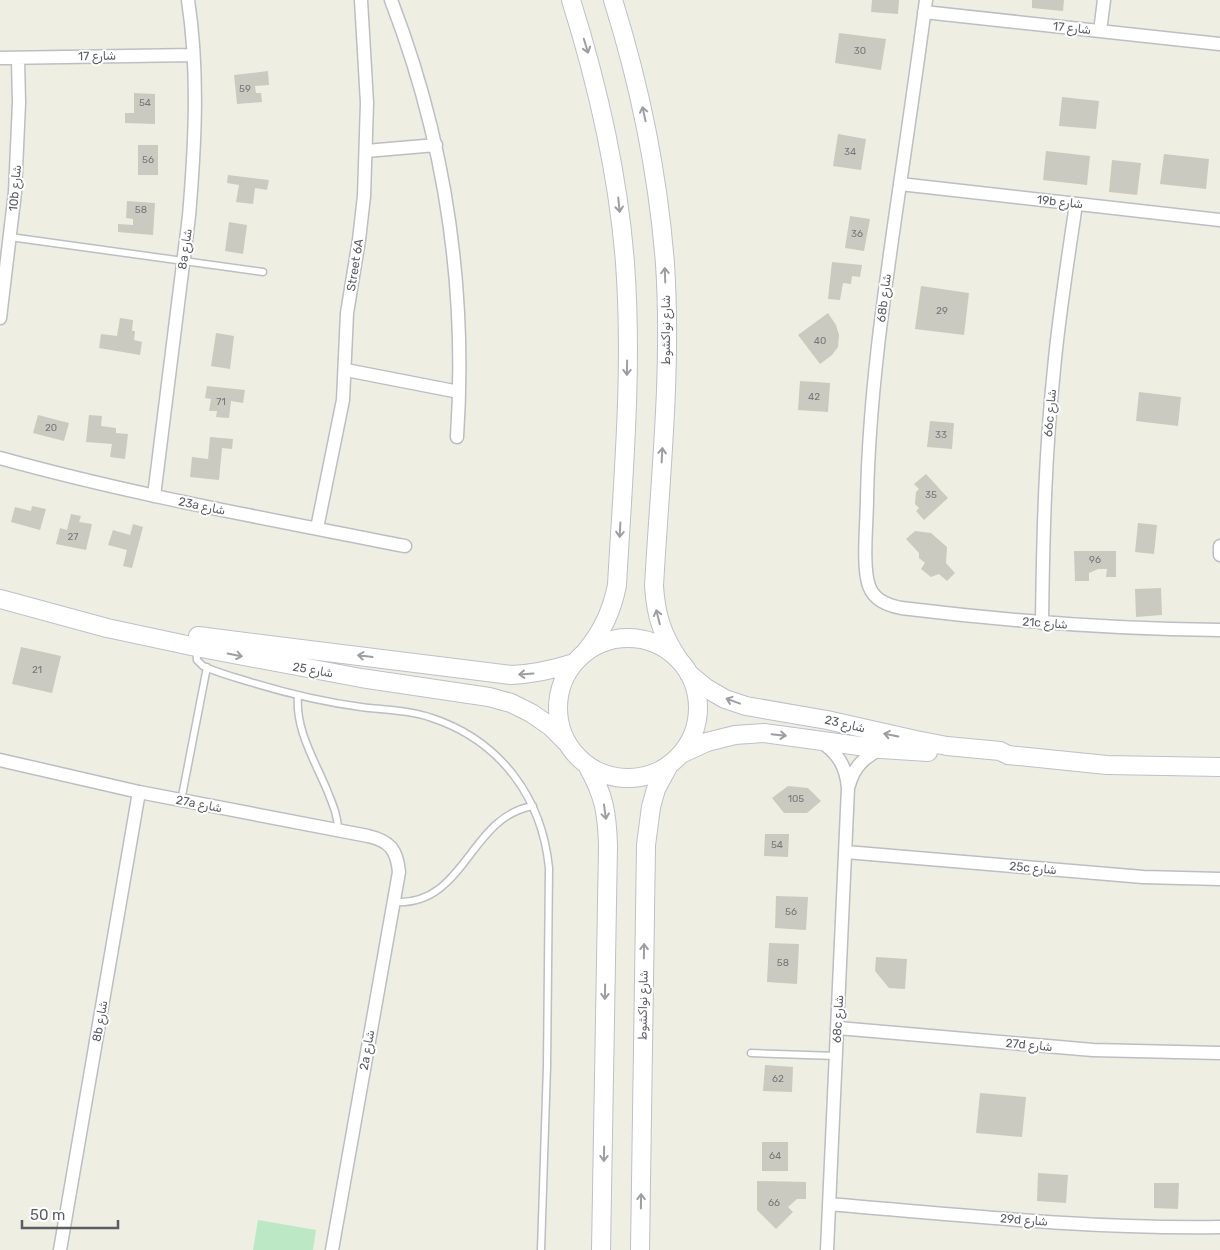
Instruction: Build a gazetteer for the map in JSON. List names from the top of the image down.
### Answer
{
  "streets": {
    "street": [
      "شارع 17",
      "10b شارع",
      "19b شارع",
      "8a شارع",
      "Street 6A",
      "68b شارع",
      "شارع نواكشوط",
      "66c شارع",
      "23a شارع",
      "21c شارع",
      "شارع 25",
      "شارع 23",
      "27a شارع",
      "25c شارع",
      "68c شارع",
      "8b شارع",
      "27d شارع",
      "2a شارع",
      "29d شارع"
    ]
  },
  "crossings": [
    ["شارع 17", "10b شارع"],
    ["شارع 17", "8a شارع"],
    ["شارع 17", "68b شارع"],
    ["19b شارع", "68b شارع"],
    ["19b شارع", "66c شارع"],
    ["8a شارع", "23a شارع"],
    ["Street 6A", "23a شارع"],
    ["68b شارع", "21c شارع"],
    ["شارع نواكشوط", "شارع 25"],
    ["شارع نواكشوط", "شارع 23"],
    ["66c شارع", "21c شارع"],
    ["شارع 25", "شارع 23"],
    ["شارع 23", "68c شارع"],
    ["27a شارع", "8b شارع"],
    ["27a شارع", "2a شارع"],
    ["25c شارع", "68c شارع"],
    ["68c شارع", "27d شارع"],
    ["68c شارع", "29d شارع"]
  ],
  "house_numbers": [
    "30",
    "59",
    "54",
    "34",
    "56",
    "58",
    "36",
    "29",
    "40",
    "42",
    "71",
    "20",
    "33",
    "35",
    "27",
    "96",
    "21",
    "105",
    "54",
    "56",
    "58",
    "62",
    "64",
    "66"
  ],
  "scale_bar": "50 m"
}
